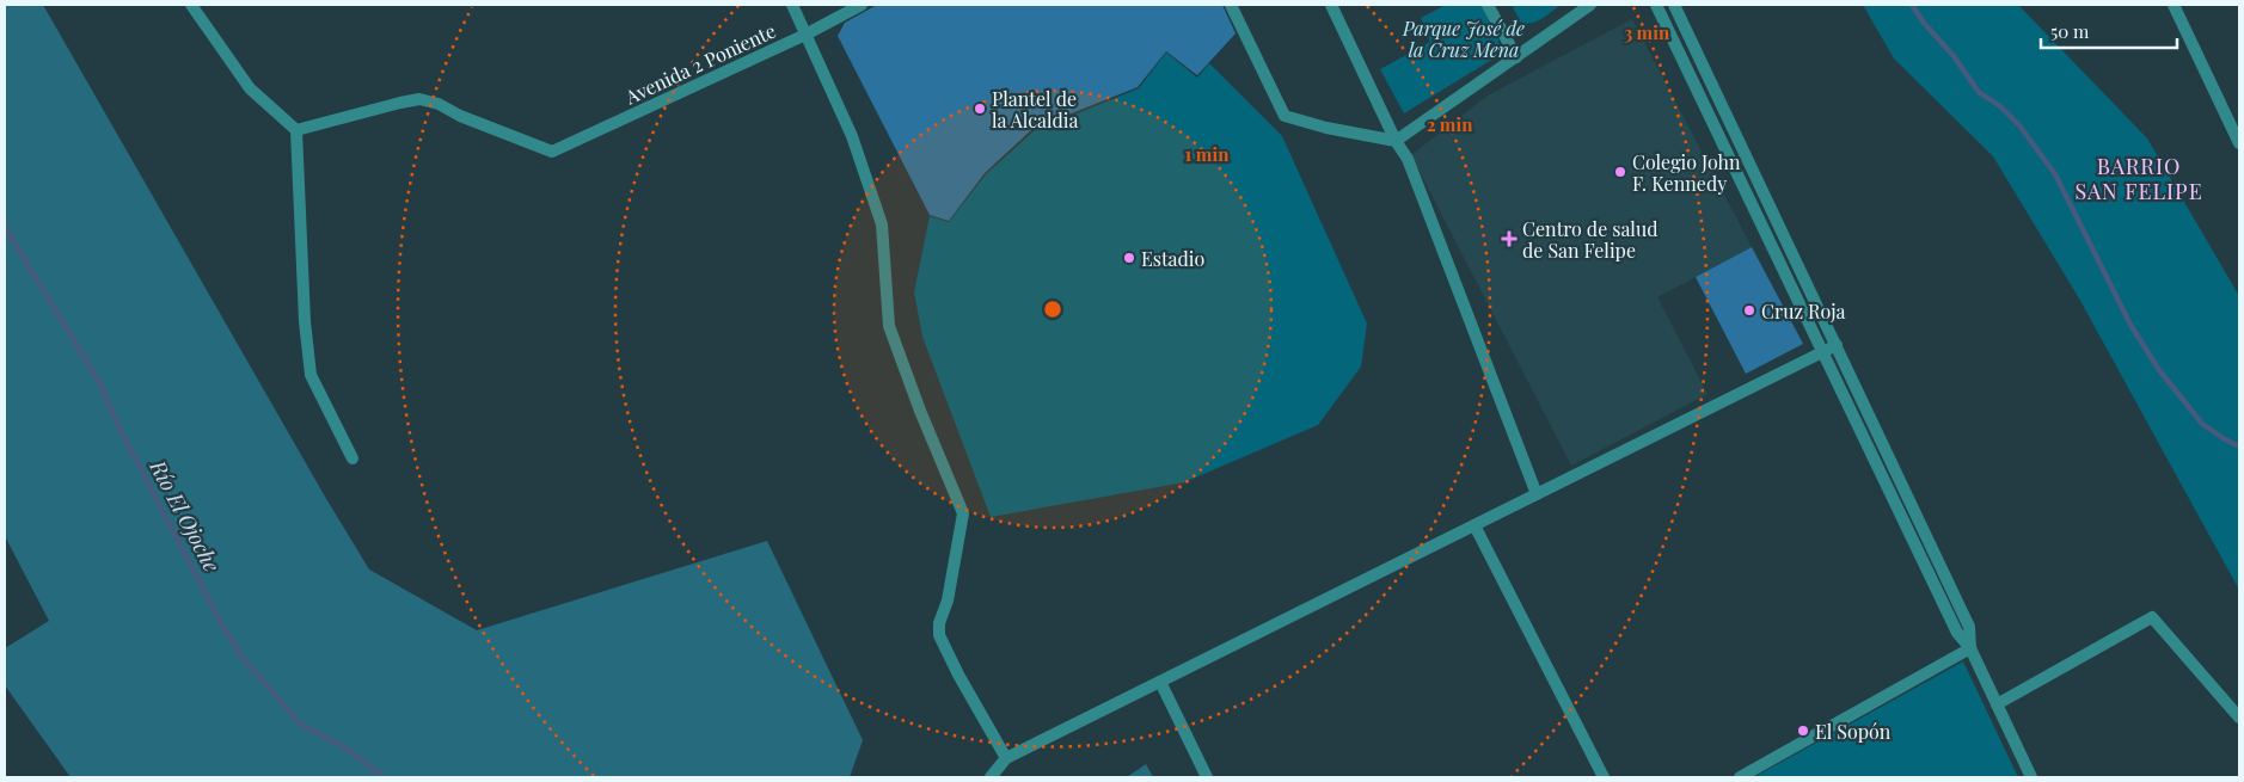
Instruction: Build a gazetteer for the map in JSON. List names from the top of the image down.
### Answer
{
  "streets": {
    "street": ["Avenida 2 Poniente"]
  },
  "districts": ["BARRIO SAN FELIPE"],
  "water": ["Río El Ojoche"],
  "parks": ["Parque José de la Cruz Mena"],
  "places": {
    "other": [
      "Plantel de la Alcaldia",
      "Colegio John F. Kennedy",
      "Estadio",
      "Cruz Roja",
      "El Sopón"
    ],
    "health": ["Centro de salud de San Felipe"]
  },
  "scale_bar": "50 m",
  "rings": ["3 min", "2 min", "1 min"]
}
